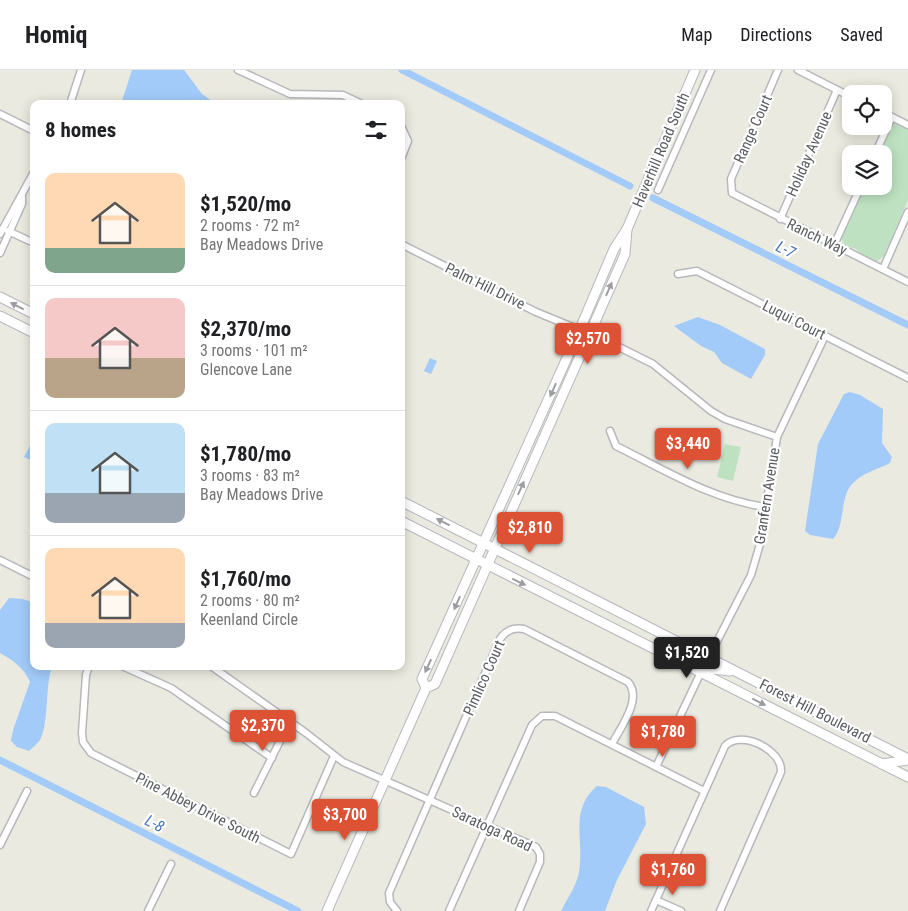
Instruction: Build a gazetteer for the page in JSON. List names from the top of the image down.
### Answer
{
  "streets": {
    "street": [
      "Range Court",
      "Haverhill Road South",
      "Holiday Avenue",
      "Ranch Way",
      "Palm Hill Drive",
      "Luqui Court",
      "Granfern Avenue",
      "Pimlico Court",
      "Forest Hill Boulevard",
      "Pine Abbey Drive South",
      "Saratoga Road"
    ]
  },
  "crossings": [
    ["Range Court", "Ranch Way"],
    ["Haverhill Road South", "Palm Hill Drive"],
    ["Haverhill Road South", "Forest Hill Boulevard"],
    ["Haverhill Road South", "Saratoga Road"],
    ["Holiday Avenue", "Ranch Way"],
    ["Luqui Court", "Granfern Avenue"],
    ["Granfern Avenue", "Forest Hill Boulevard"],
    ["Pimlico Court", "Saratoga Road"],
    ["Pine Abbey Drive South", "Saratoga Road"]
  ],
  "water": ["L-7", "L-8"],
  "page": {
    "header": "Homiq",
    "nav": ["Map", "Directions", "Saved"],
    "heading": "8 homes",
    "list": [
      {
        "name": "$1,520/mo",
        "note": "2 rooms · 72 m² · Bay Meadows Drive"
      },
      {
        "name": "$2,370/mo",
        "note": "3 rooms · 101 m² · Glencove Lane"
      },
      {
        "name": "$1,780/mo",
        "note": "3 rooms · 83 m² · Bay Meadows Drive"
      },
      {
        "name": "$1,760/mo",
        "note": "2 rooms · 80 m² · Keenland Circle"
      }
    ],
    "price": [
      "$2,570",
      "$3,440",
      "$2,810",
      "$1,520",
      "$2,370",
      "$1,780",
      "$3,700",
      "$1,760"
    ]
  }
}
